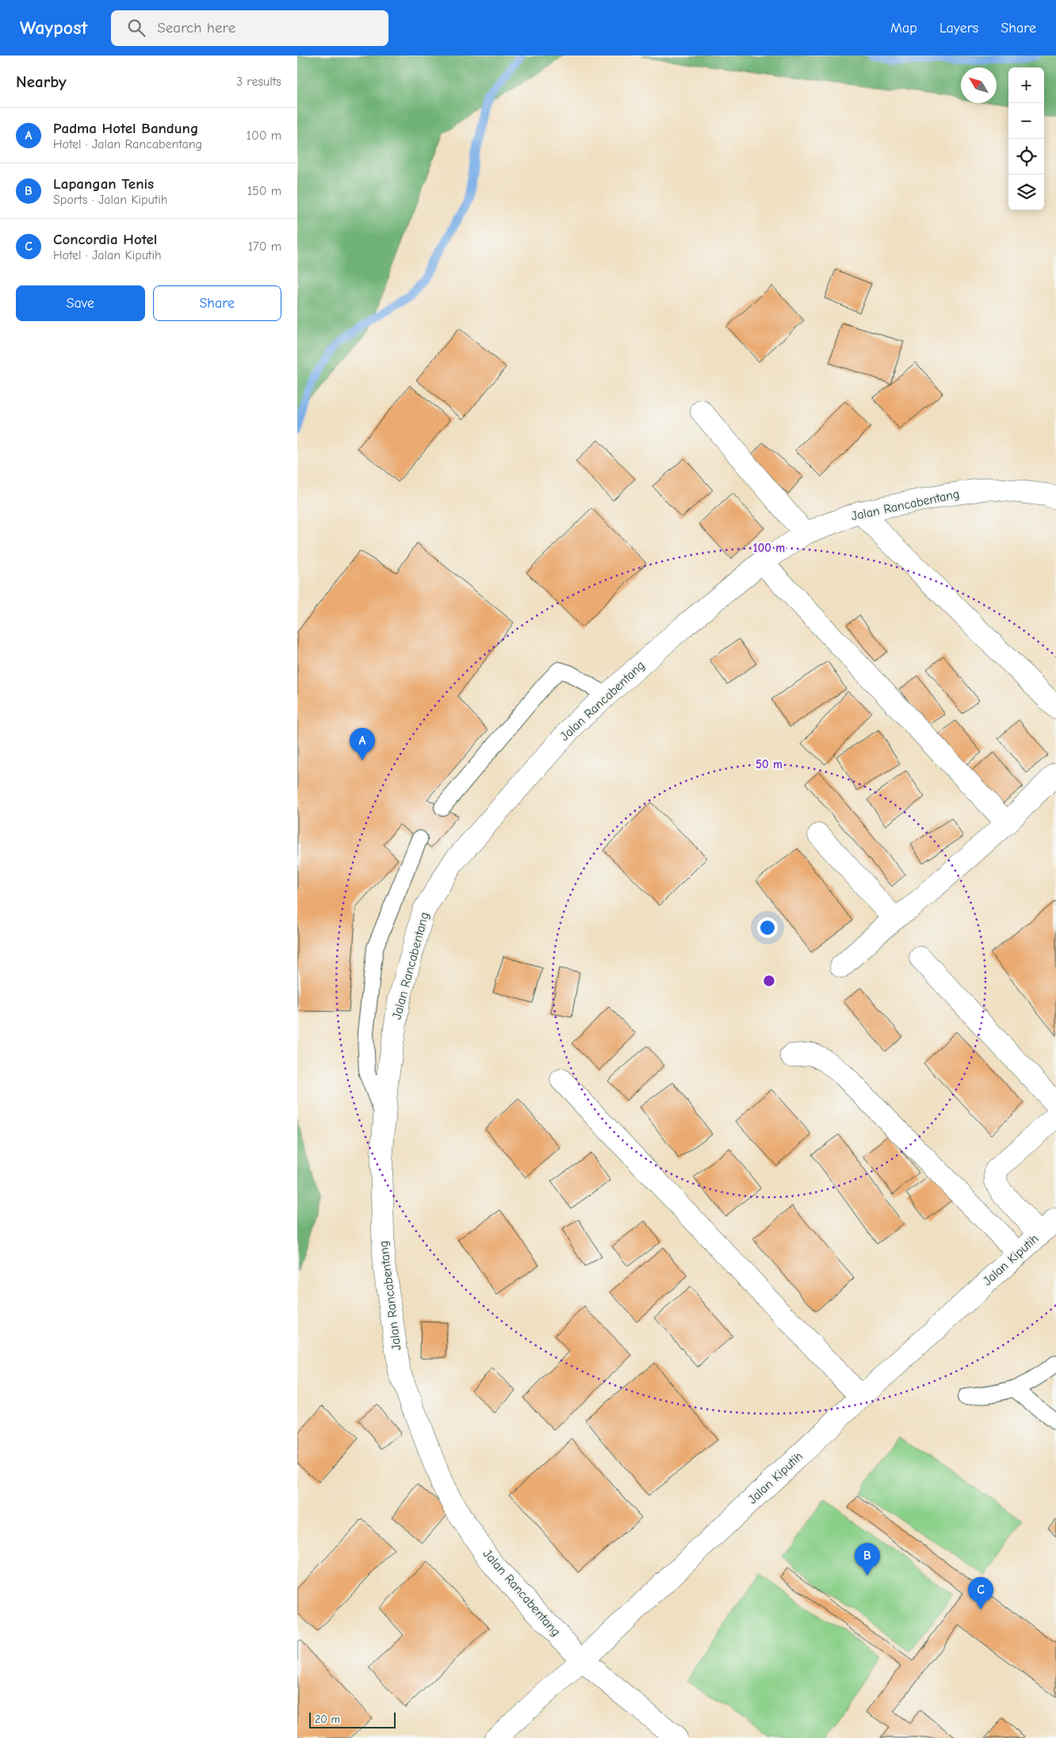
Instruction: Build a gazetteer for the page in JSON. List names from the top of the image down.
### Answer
{
  "streets": {
    "street": ["Jalan Rancabentang", "Jalan Kiputih"]
  },
  "crossings": [
    ["Jalan Rancabentang", "Jalan Kiputih"]
  ],
  "scale_bar": "20 m",
  "north": "top left",
  "page": {
    "header": "Waypost",
    "search": "Search here",
    "nav": ["Map", "Layers", "Share"],
    "heading": ["Nearby", "3 results"],
    "map_buttons": ["+", "−"],
    "list": [
      {
        "mark": "A",
        "name": "Padma Hotel Bandung",
        "note": "Hotel · Jalan Rancabentang",
        "value": "100 m"
      },
      {
        "mark": "B",
        "name": "Lapangan Tenis",
        "note": "Sports · Jalan Kiputih",
        "value": "150 m"
      },
      {
        "mark": "C",
        "name": "Concordia Hotel",
        "note": "Hotel · Jalan Kiputih",
        "value": "170 m"
      }
    ],
    "buttons": ["Save", "Share"],
    "pins": ["A", "B", "C"],
    "scale": "20 m"
  },
  "rings": ["100 m", "50 m"]
}
